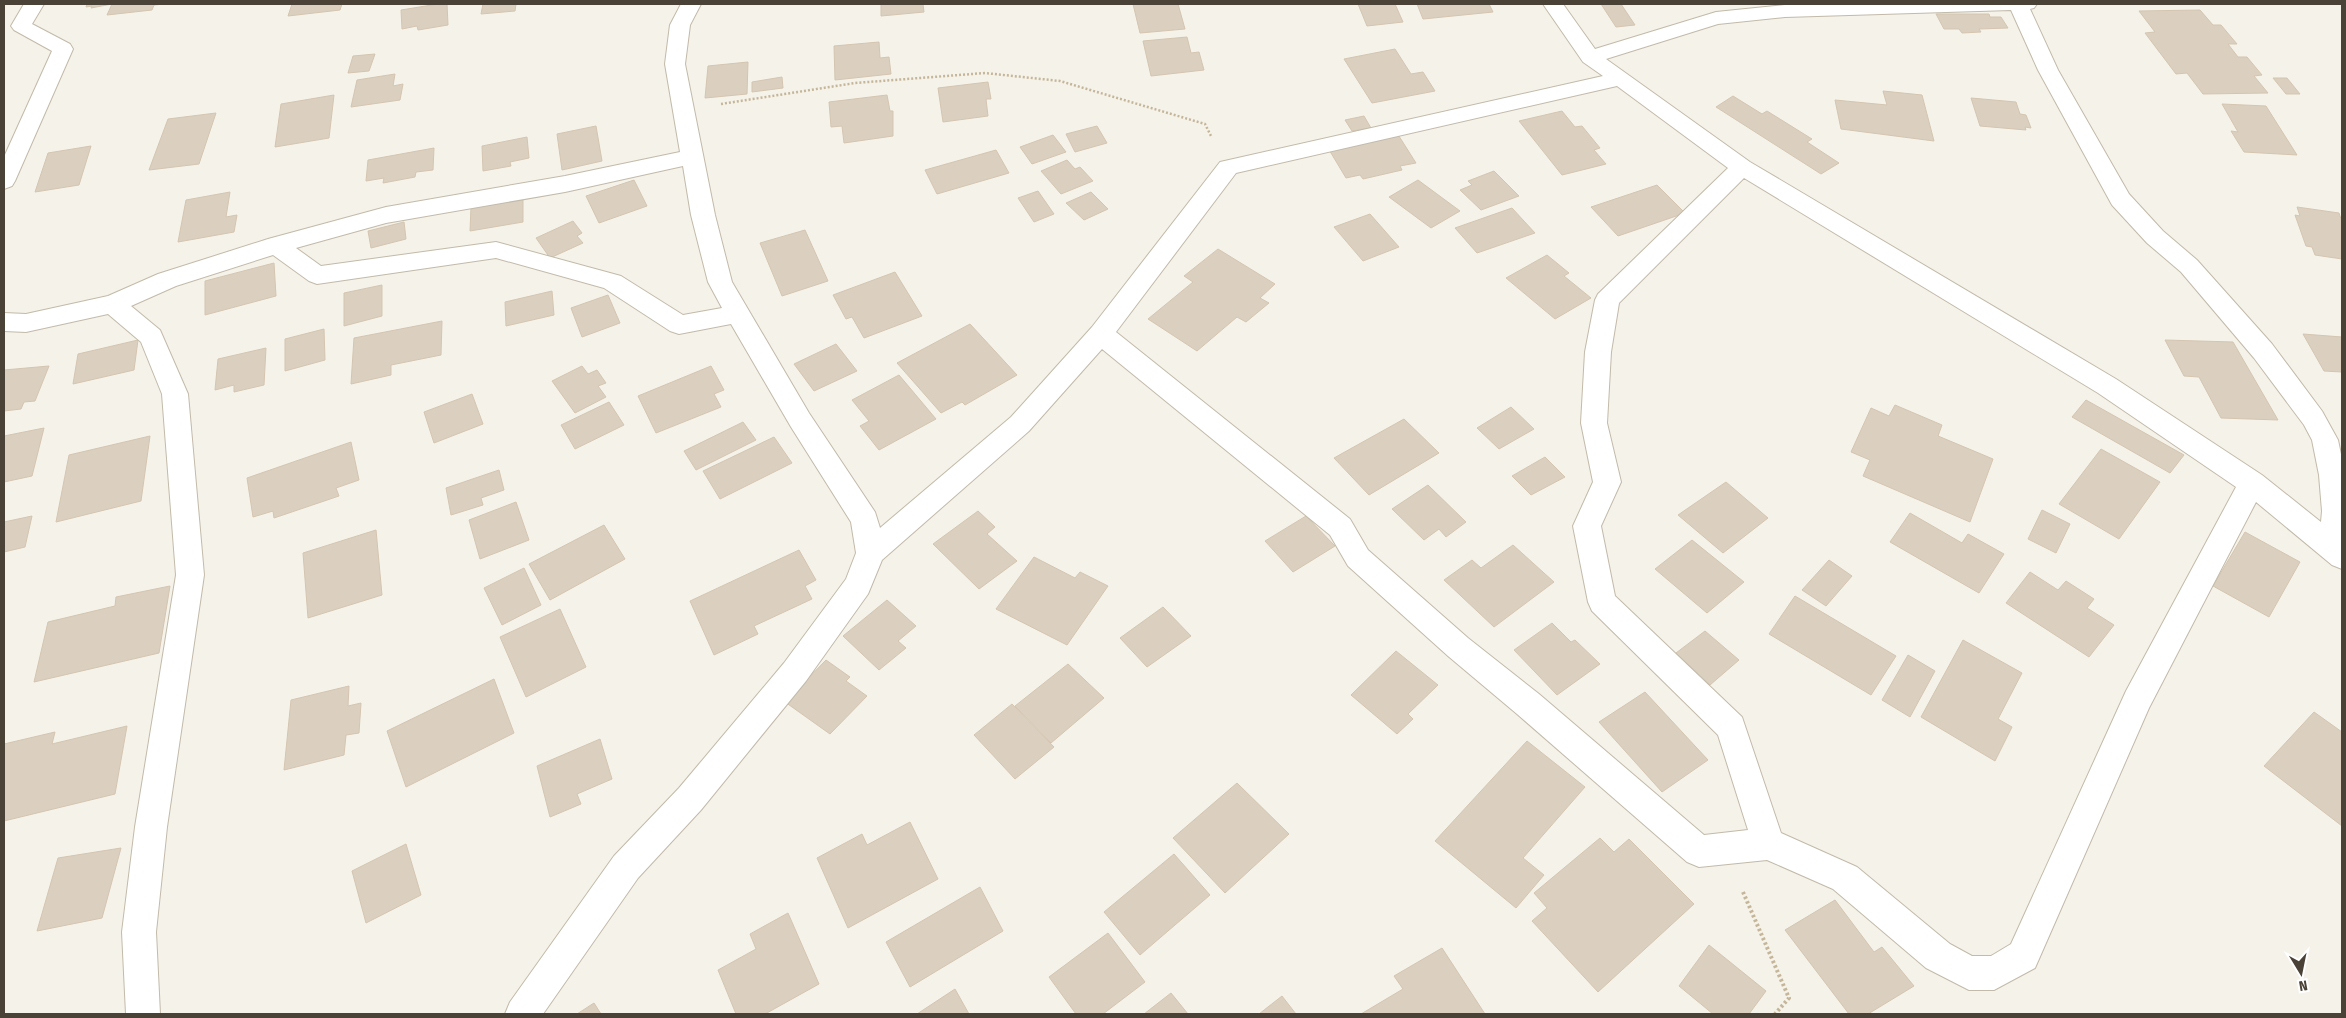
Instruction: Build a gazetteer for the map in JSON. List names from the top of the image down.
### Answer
{
  "north": "bottom"
}
